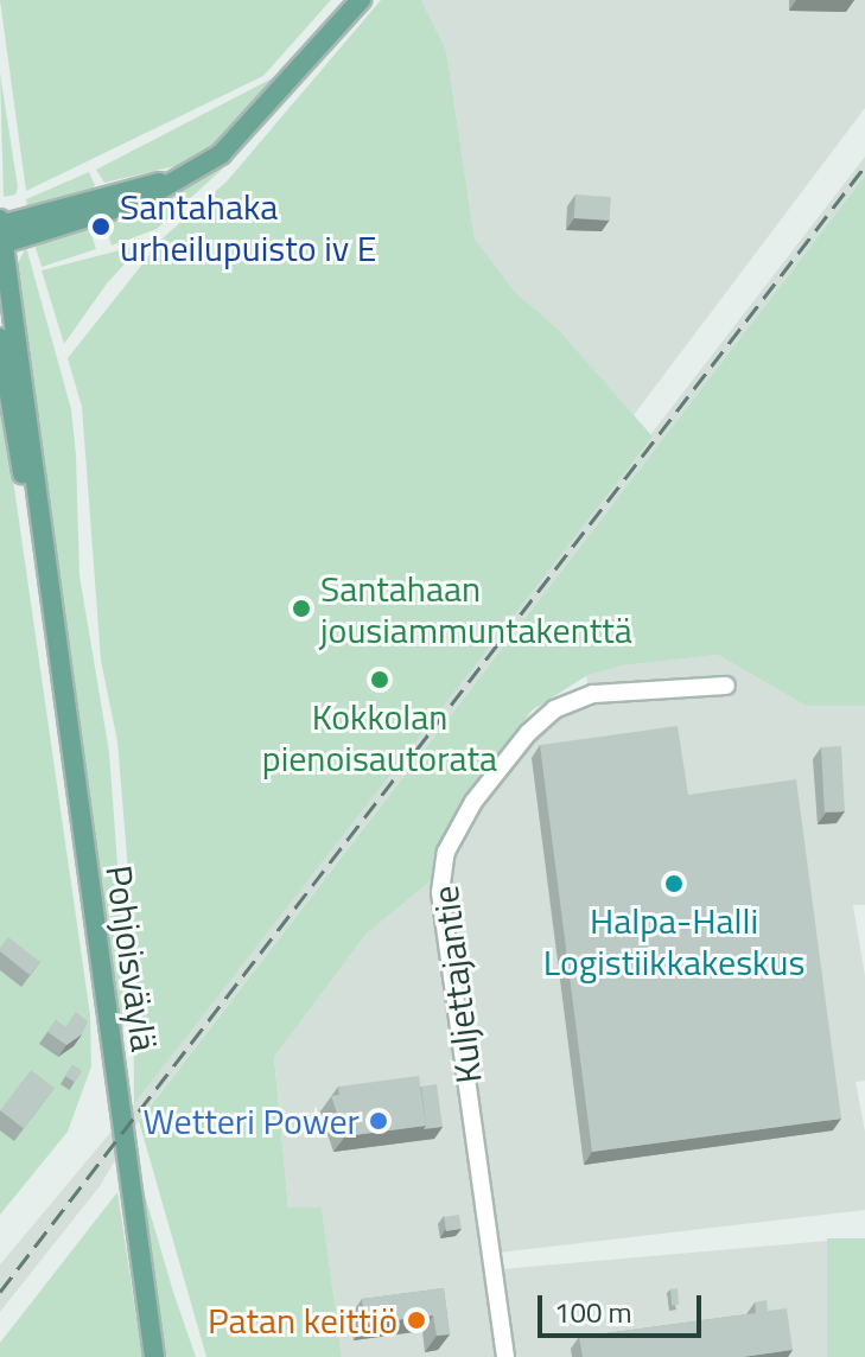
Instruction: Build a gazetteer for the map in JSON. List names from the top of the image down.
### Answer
{
  "streets": {
    "main road": ["Pohjoisväylä"],
    "street": ["Kuljettajantie"]
  },
  "places": [
    "Santahaka urheilupuisto iv E",
    "Santahaan jousiammuntakenttä",
    "Kokkolan pienoisautorata",
    "Halpa-Halli Logistiikkakeskus",
    "Wetteri Power",
    "Patan keittiö"
  ],
  "scale_bar": "100 m"
}
